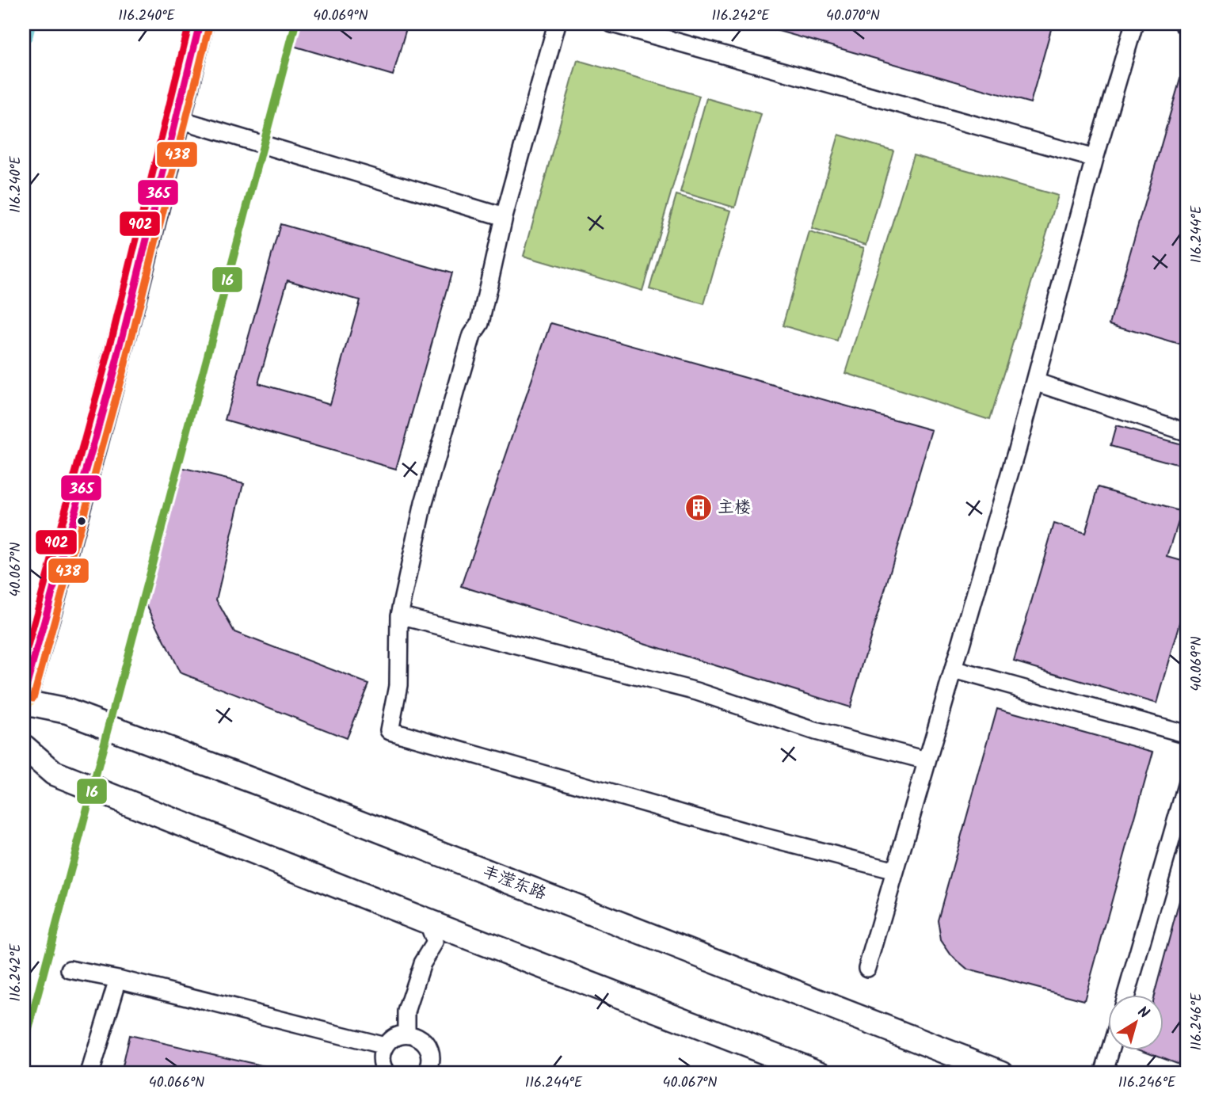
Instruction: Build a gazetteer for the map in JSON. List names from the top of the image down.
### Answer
{
  "streets": {
    "street": ["丰滢东路"]
  },
  "places": {
    "building": ["主楼"]
  },
  "lines": [
    "transit line 16",
    "transit line 365",
    "transit line 902",
    "transit line 438"
  ],
  "north": "top right",
  "coordinates": [
    "116.240°E",
    "40.069°N",
    "116.242°E",
    "40.070°N",
    "116.244°E",
    "40.067°N",
    "116.246°E",
    "40.066°N"
  ]
}
